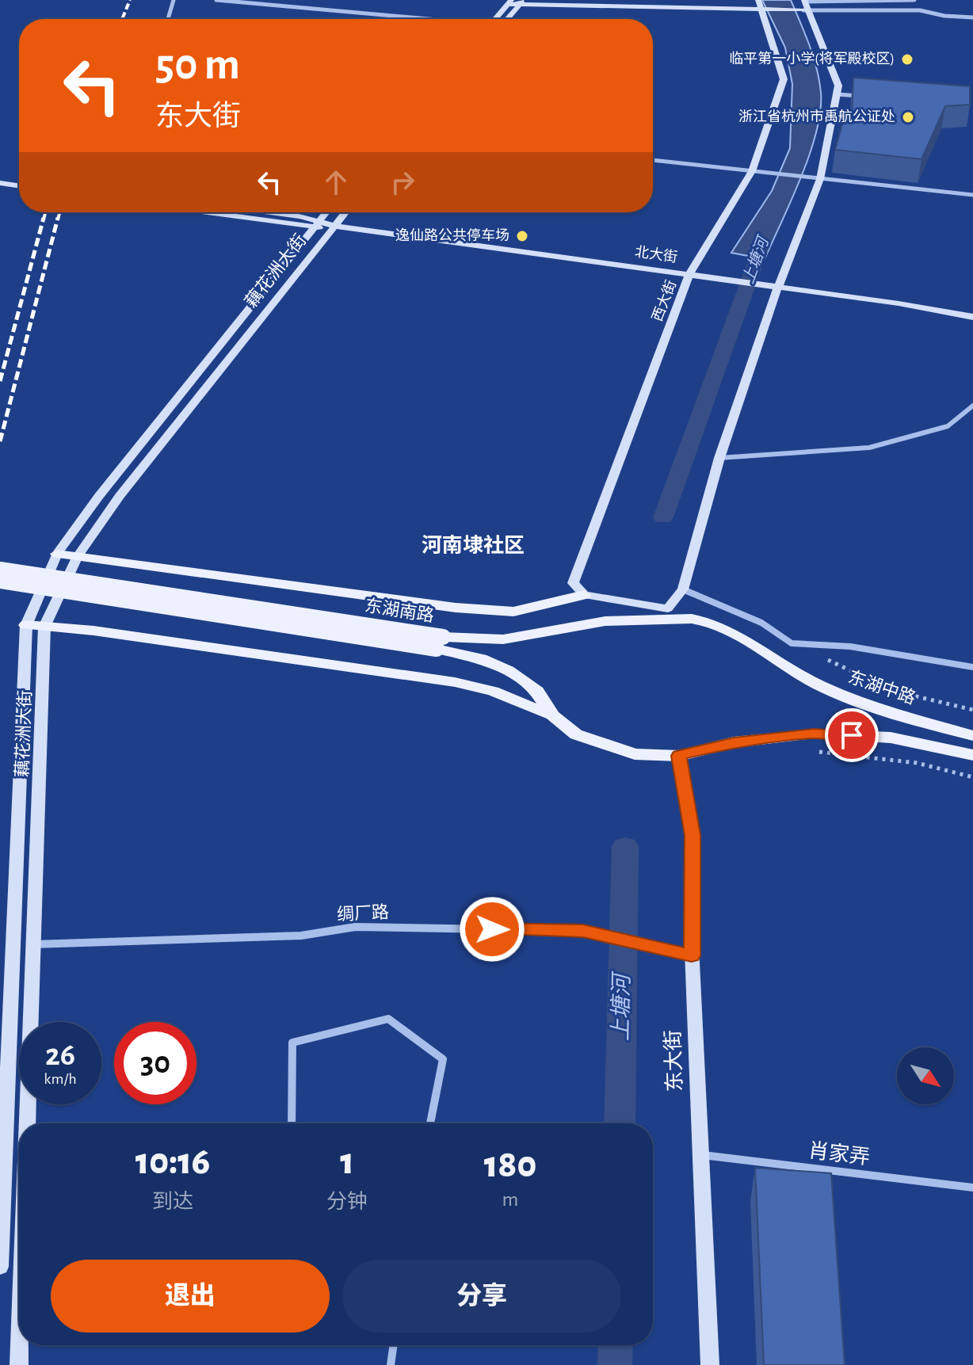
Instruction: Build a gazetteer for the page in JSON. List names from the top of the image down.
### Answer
{
  "streets": {
    "main road": [
      "北大街",
      "藕花洲大街",
      "西大街",
      "东湖南路",
      "东湖中路",
      "东大街"
    ],
    "street": ["绸厂路", "肖家弄"]
  },
  "crossings": [
    ["北大街", "藕花洲大街"],
    ["北大街", "西大街"],
    ["藕花洲大街", "绸厂路"],
    ["东湖南路", "东湖中路"],
    ["绸厂路", "东大街"],
    ["东大街", "肖家弄"]
  ],
  "districts": ["河南埭社区"],
  "water": ["上塘河"],
  "places": ["临平第一小学(将军殿校区)", "浙江省杭州市禹航公证处", "逸仙路公共停车场"],
  "north": "bottom right",
  "page": {
    "turn": ["50 m", "东大街"],
    "speed": "26 km/h",
    "limit": "30",
    "eta": [
      "10:16",
      "到达",
      "1",
      "分钟",
      "180",
      "m"
    ],
    "buttons": ["退出", "分享"]
  }
}
